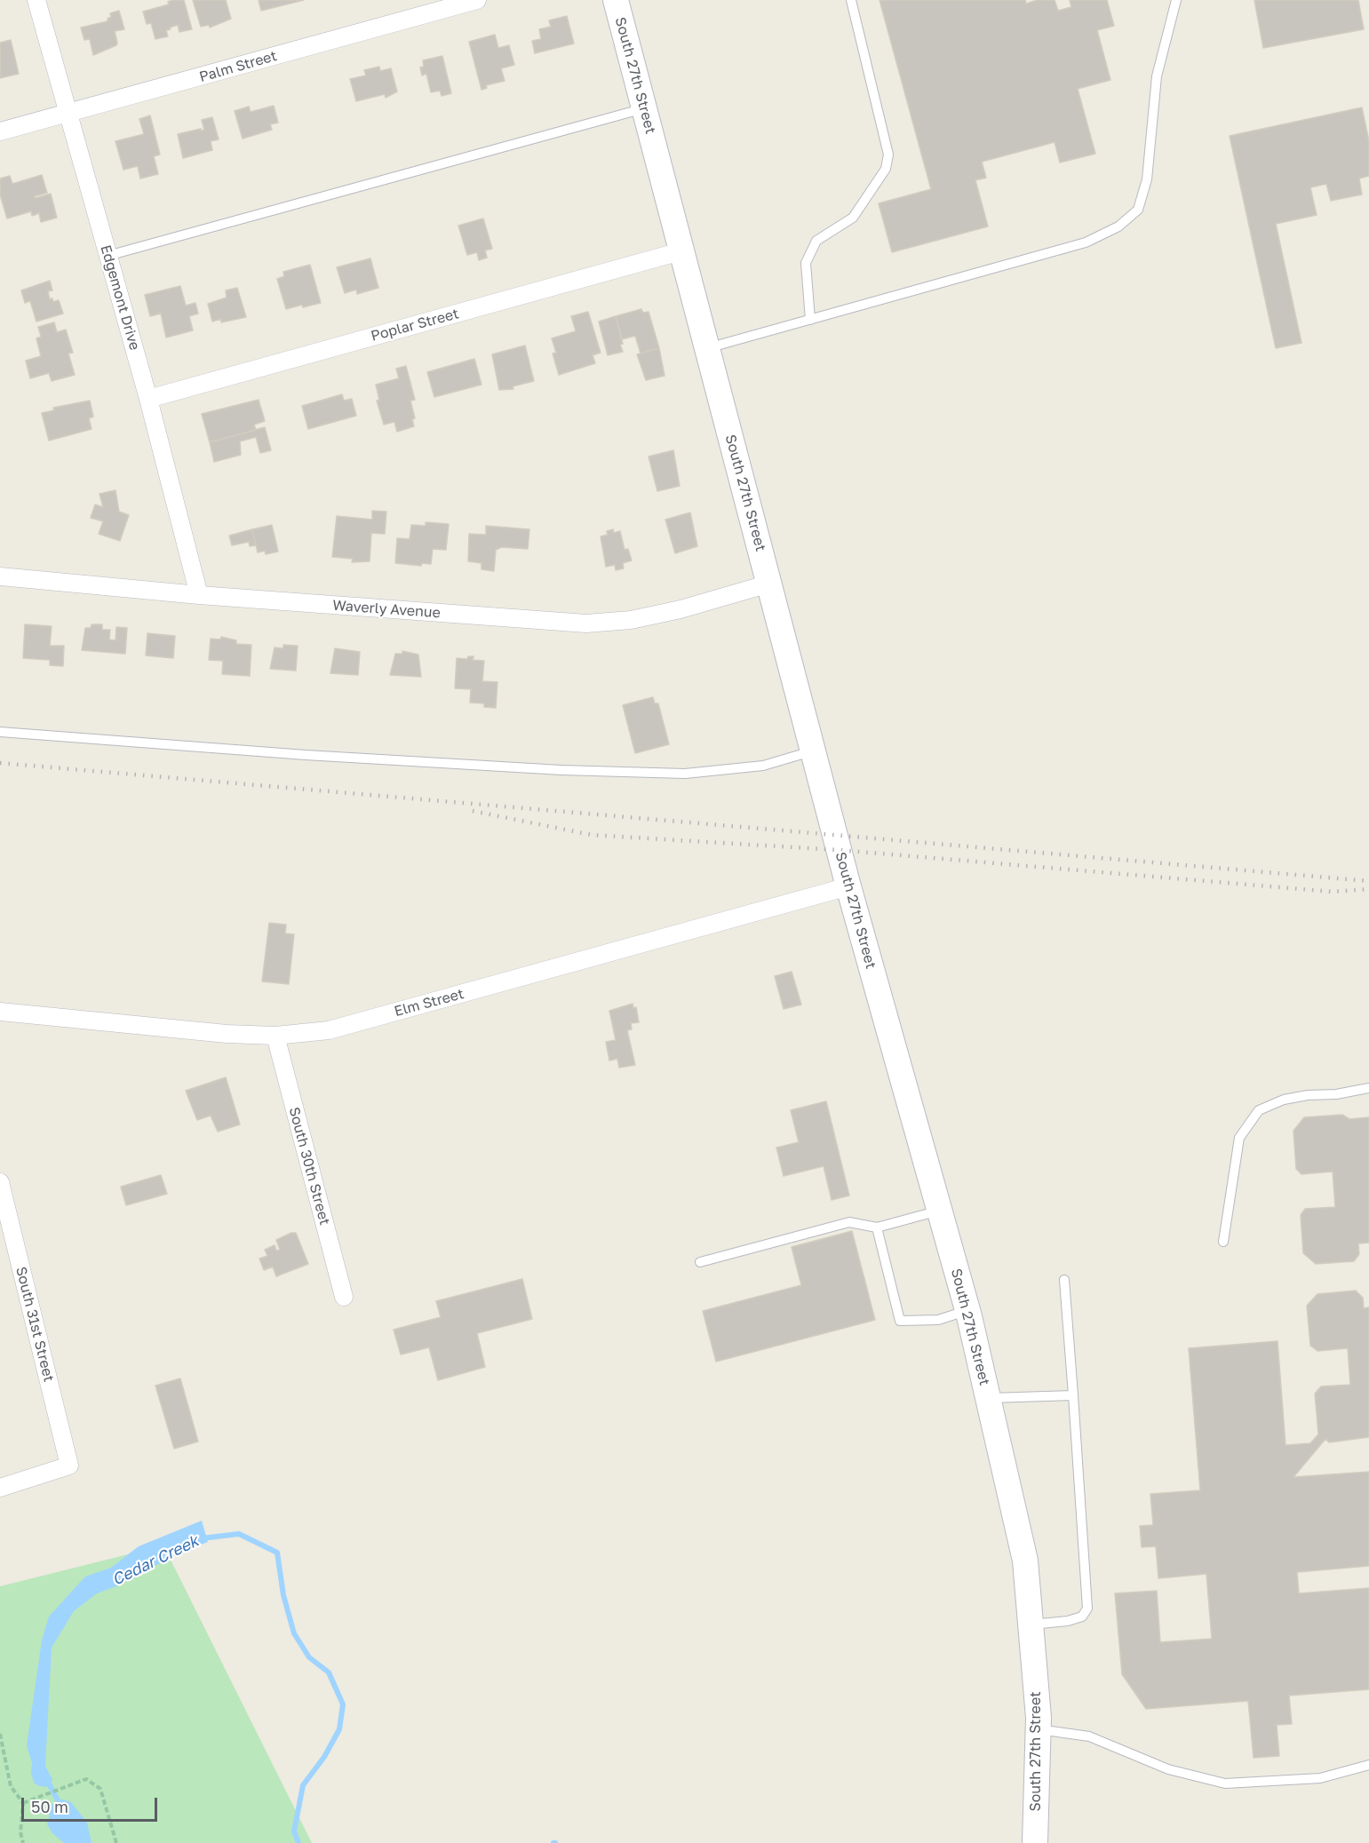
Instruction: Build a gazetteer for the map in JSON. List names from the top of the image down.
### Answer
{
  "streets": {
    "main road": ["South 27th Street"],
    "street": [
      "Palm Street",
      "Edgemont Drive",
      "Poplar Street",
      "Waverly Avenue",
      "Elm Street",
      "South 30th Street",
      "South 31st Street"
    ]
  },
  "crossings": [
    ["Palm Street", "Edgemont Drive"],
    ["South 27th Street", "Poplar Street"],
    ["South 27th Street", "Waverly Avenue"],
    ["South 27th Street", "Elm Street"],
    ["Edgemont Drive", "Poplar Street"],
    ["Edgemont Drive", "Waverly Avenue"],
    ["Elm Street", "South 30th Street"]
  ],
  "water": ["Cedar Creek"],
  "scale_bar": "50 m"
}
